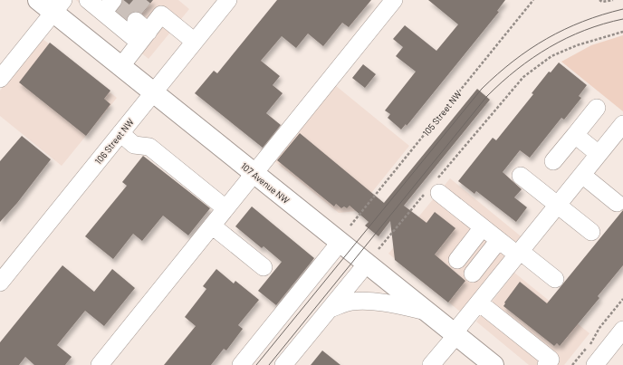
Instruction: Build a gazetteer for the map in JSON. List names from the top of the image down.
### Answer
{
  "streets": {
    "main road": ["107 Avenue NW"],
    "street": ["106 Street NW"],
    "path": ["105 Street NW"]
  },
  "crossings": [
    ["106 Street NW", "107 Avenue NW"]
  ]
}
